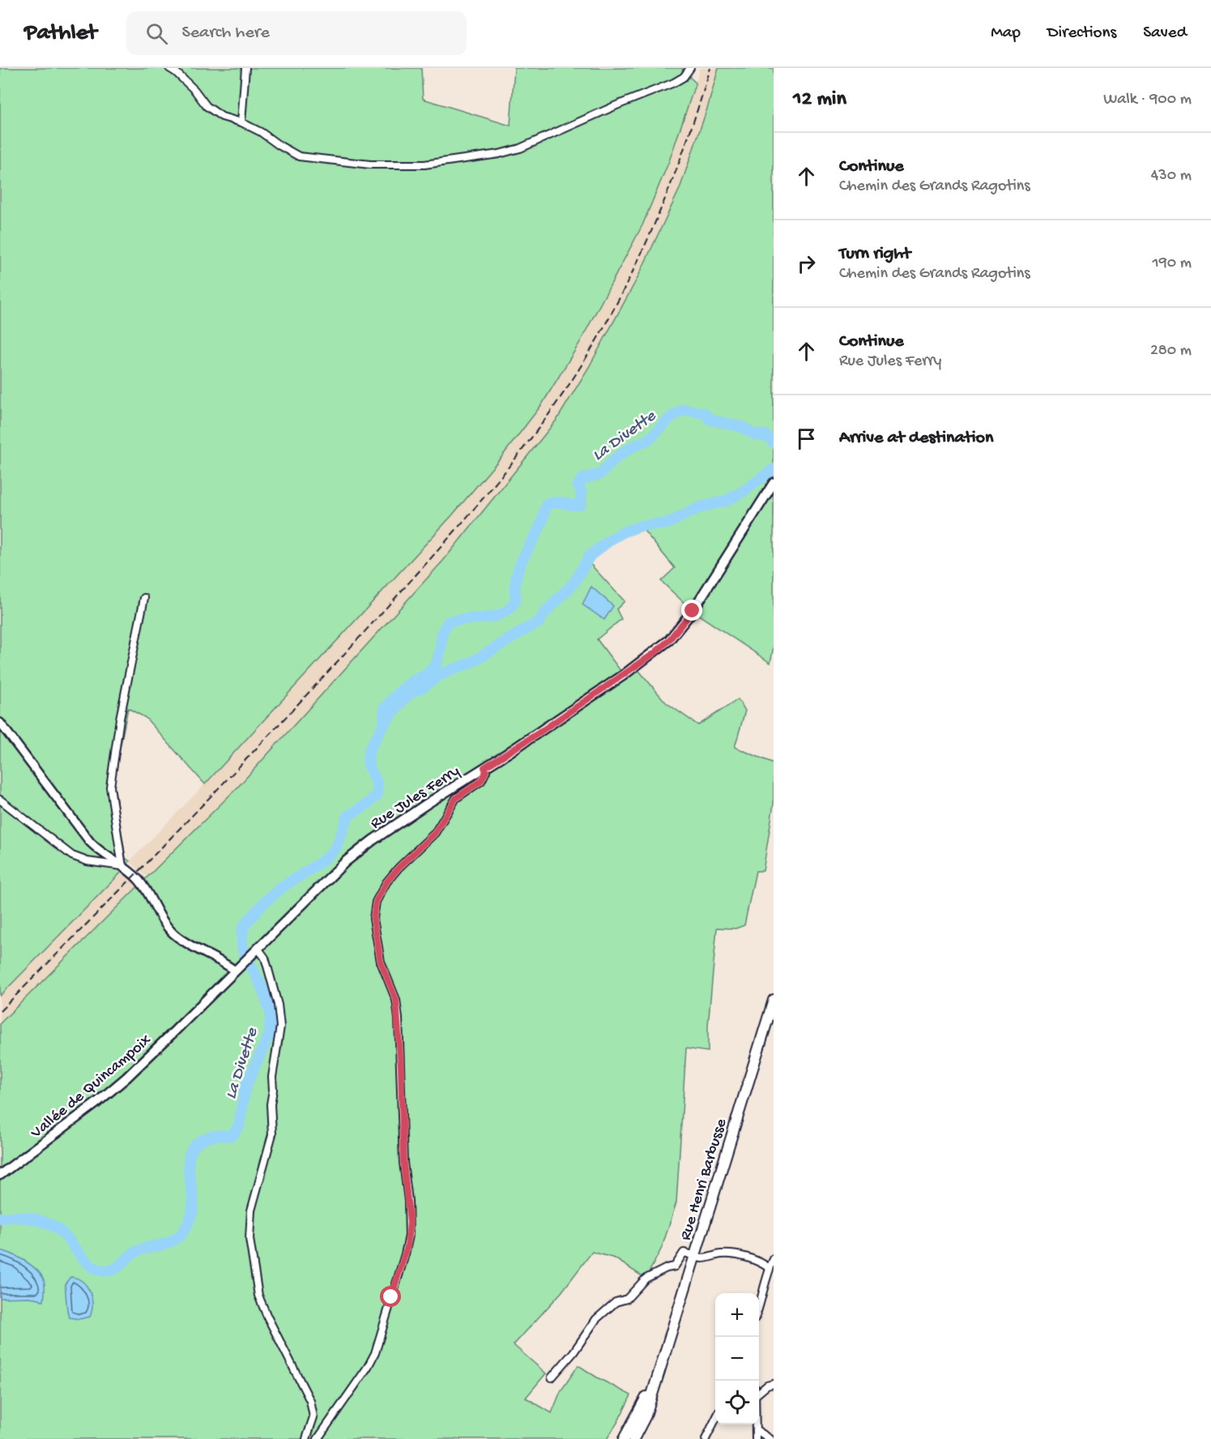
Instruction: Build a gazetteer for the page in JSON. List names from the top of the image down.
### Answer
{
  "streets": {
    "main road": ["Rue Jules Ferry", "Vallée de Quincampoix", "Rue Henri Barbusse"]
  },
  "crossings": [
    ["Rue Jules Ferry", "Vallée de Quincampoix"]
  ],
  "water": ["La Divette"],
  "page": {
    "header": "Pathlet",
    "search": "Search here",
    "nav": ["Map", "Directions", "Saved"],
    "heading": ["12 min", "Walk · 900 m"],
    "list": [
      ["Continue", "Chemin des Grands Ragotins", "430 m"],
      ["Turn right", "Chemin des Grands Ragotins", "190 m"],
      ["Continue", "Rue Jules Ferry", "280 m"],
      "Arrive at destination"
    ],
    "map_buttons": ["+", "−"]
  }
}
